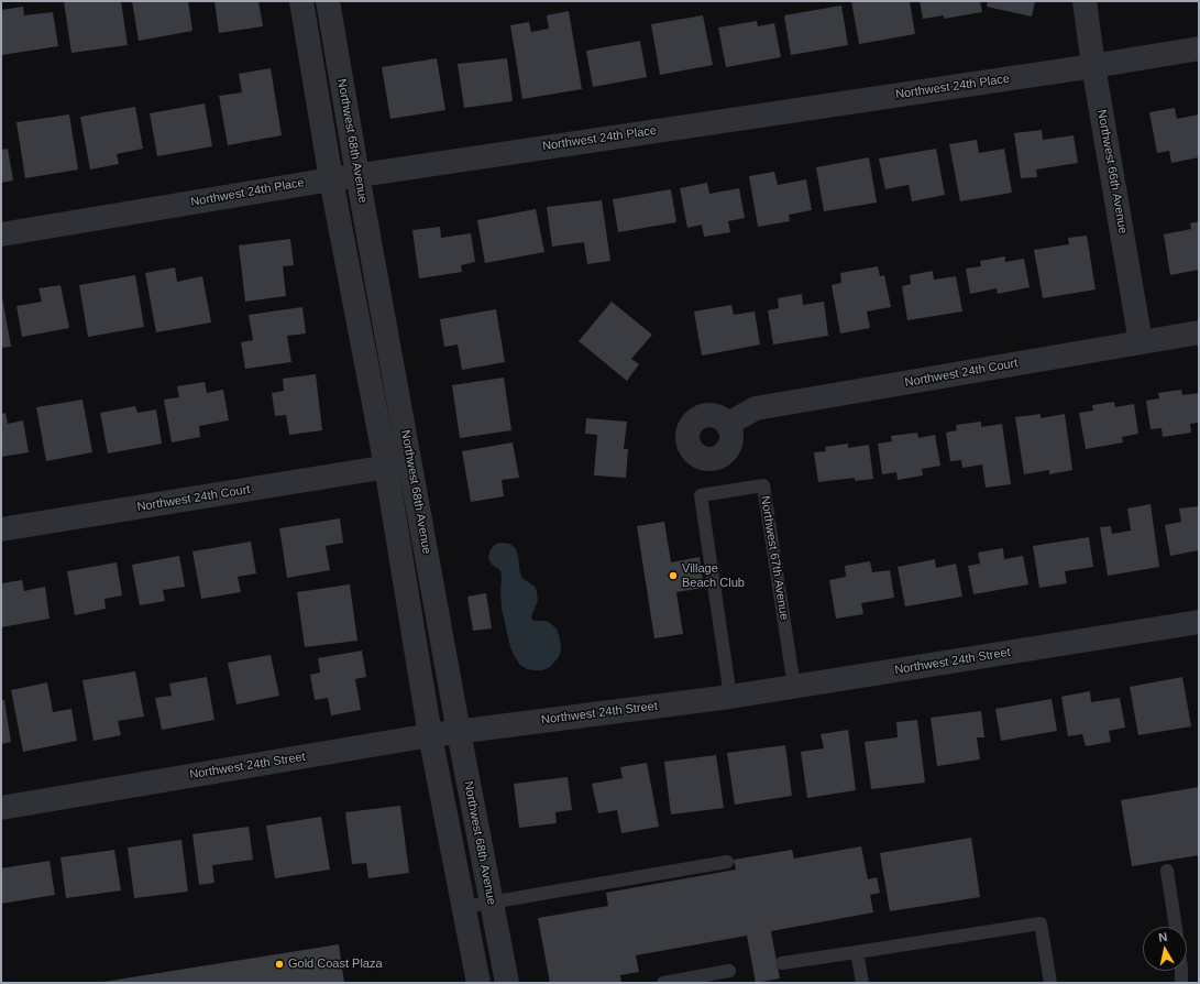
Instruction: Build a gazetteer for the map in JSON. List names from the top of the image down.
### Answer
{
  "streets": {
    "street": [
      "Northwest 24th Place",
      "Northwest 68th Avenue",
      "Northwest 66th Avenue",
      "Northwest 24th Court",
      "Northwest 24th Street"
    ],
    "lane": ["Northwest 67th Avenue"]
  },
  "crossings": [
    ["Northwest 24th Place", "Northwest 68th Avenue"],
    ["Northwest 24th Place", "Northwest 66th Avenue"],
    ["Northwest 68th Avenue", "Northwest 24th Court"],
    ["Northwest 68th Avenue", "Northwest 24th Street"],
    ["Northwest 66th Avenue", "Northwest 24th Court"],
    ["Northwest 67th Avenue", "Northwest 24th Street"]
  ],
  "places": ["Village Beach Club", "Gold Coast Plaza"],
  "north": "top"
}
